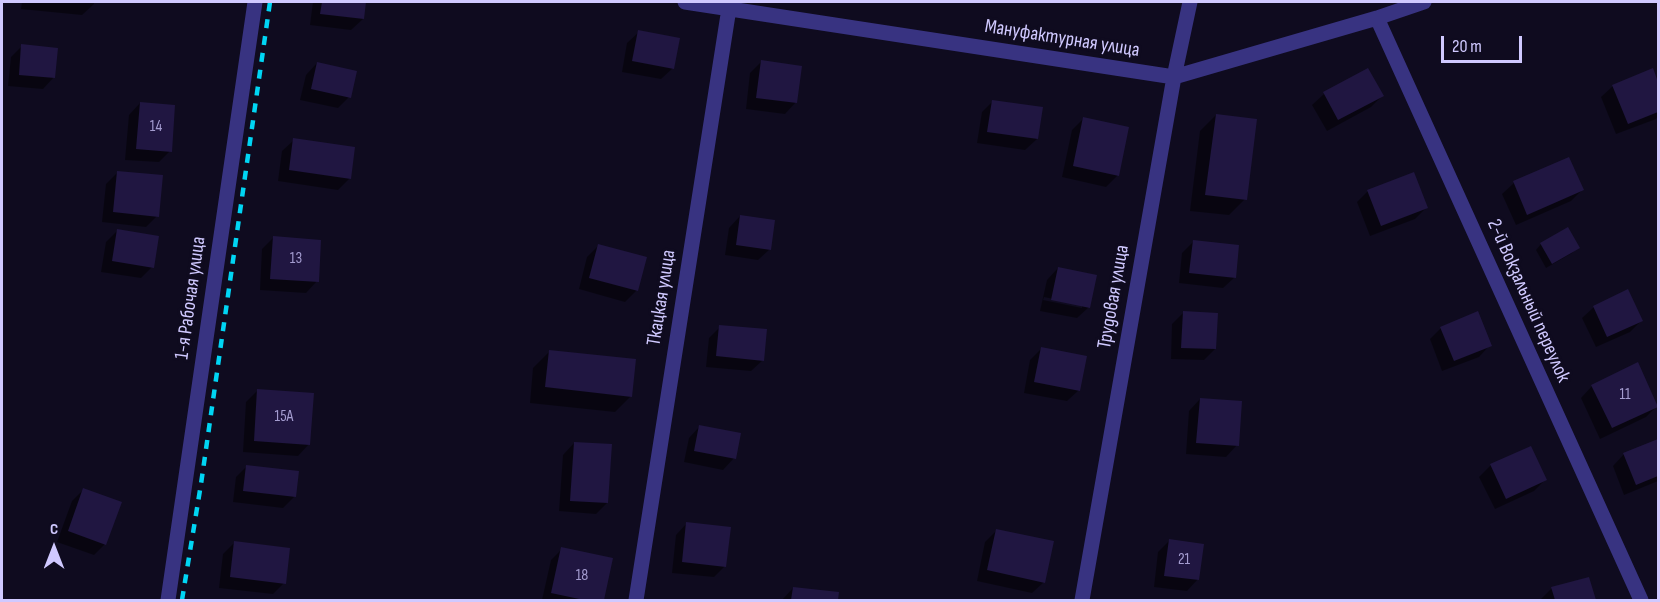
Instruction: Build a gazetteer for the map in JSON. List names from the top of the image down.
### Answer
{
  "streets": {
    "street": [
      "Мануфактурная улица",
      "Трудовая улица",
      "1-я Рабочая улица",
      "Ткацкая улица",
      "2-й Вокзальный переулок"
    ]
  },
  "crossings": [
    ["Мануфактурная улица", "Трудовая улица"],
    ["Мануфактурная улица", "Ткацкая улица"],
    ["Мануфактурная улица", "2-й Вокзальный переулок"]
  ],
  "house_numbers": [
    "14",
    "13",
    "11",
    "15А",
    "21",
    "18"
  ],
  "scale_bar": "20 m",
  "north": "top"
}
